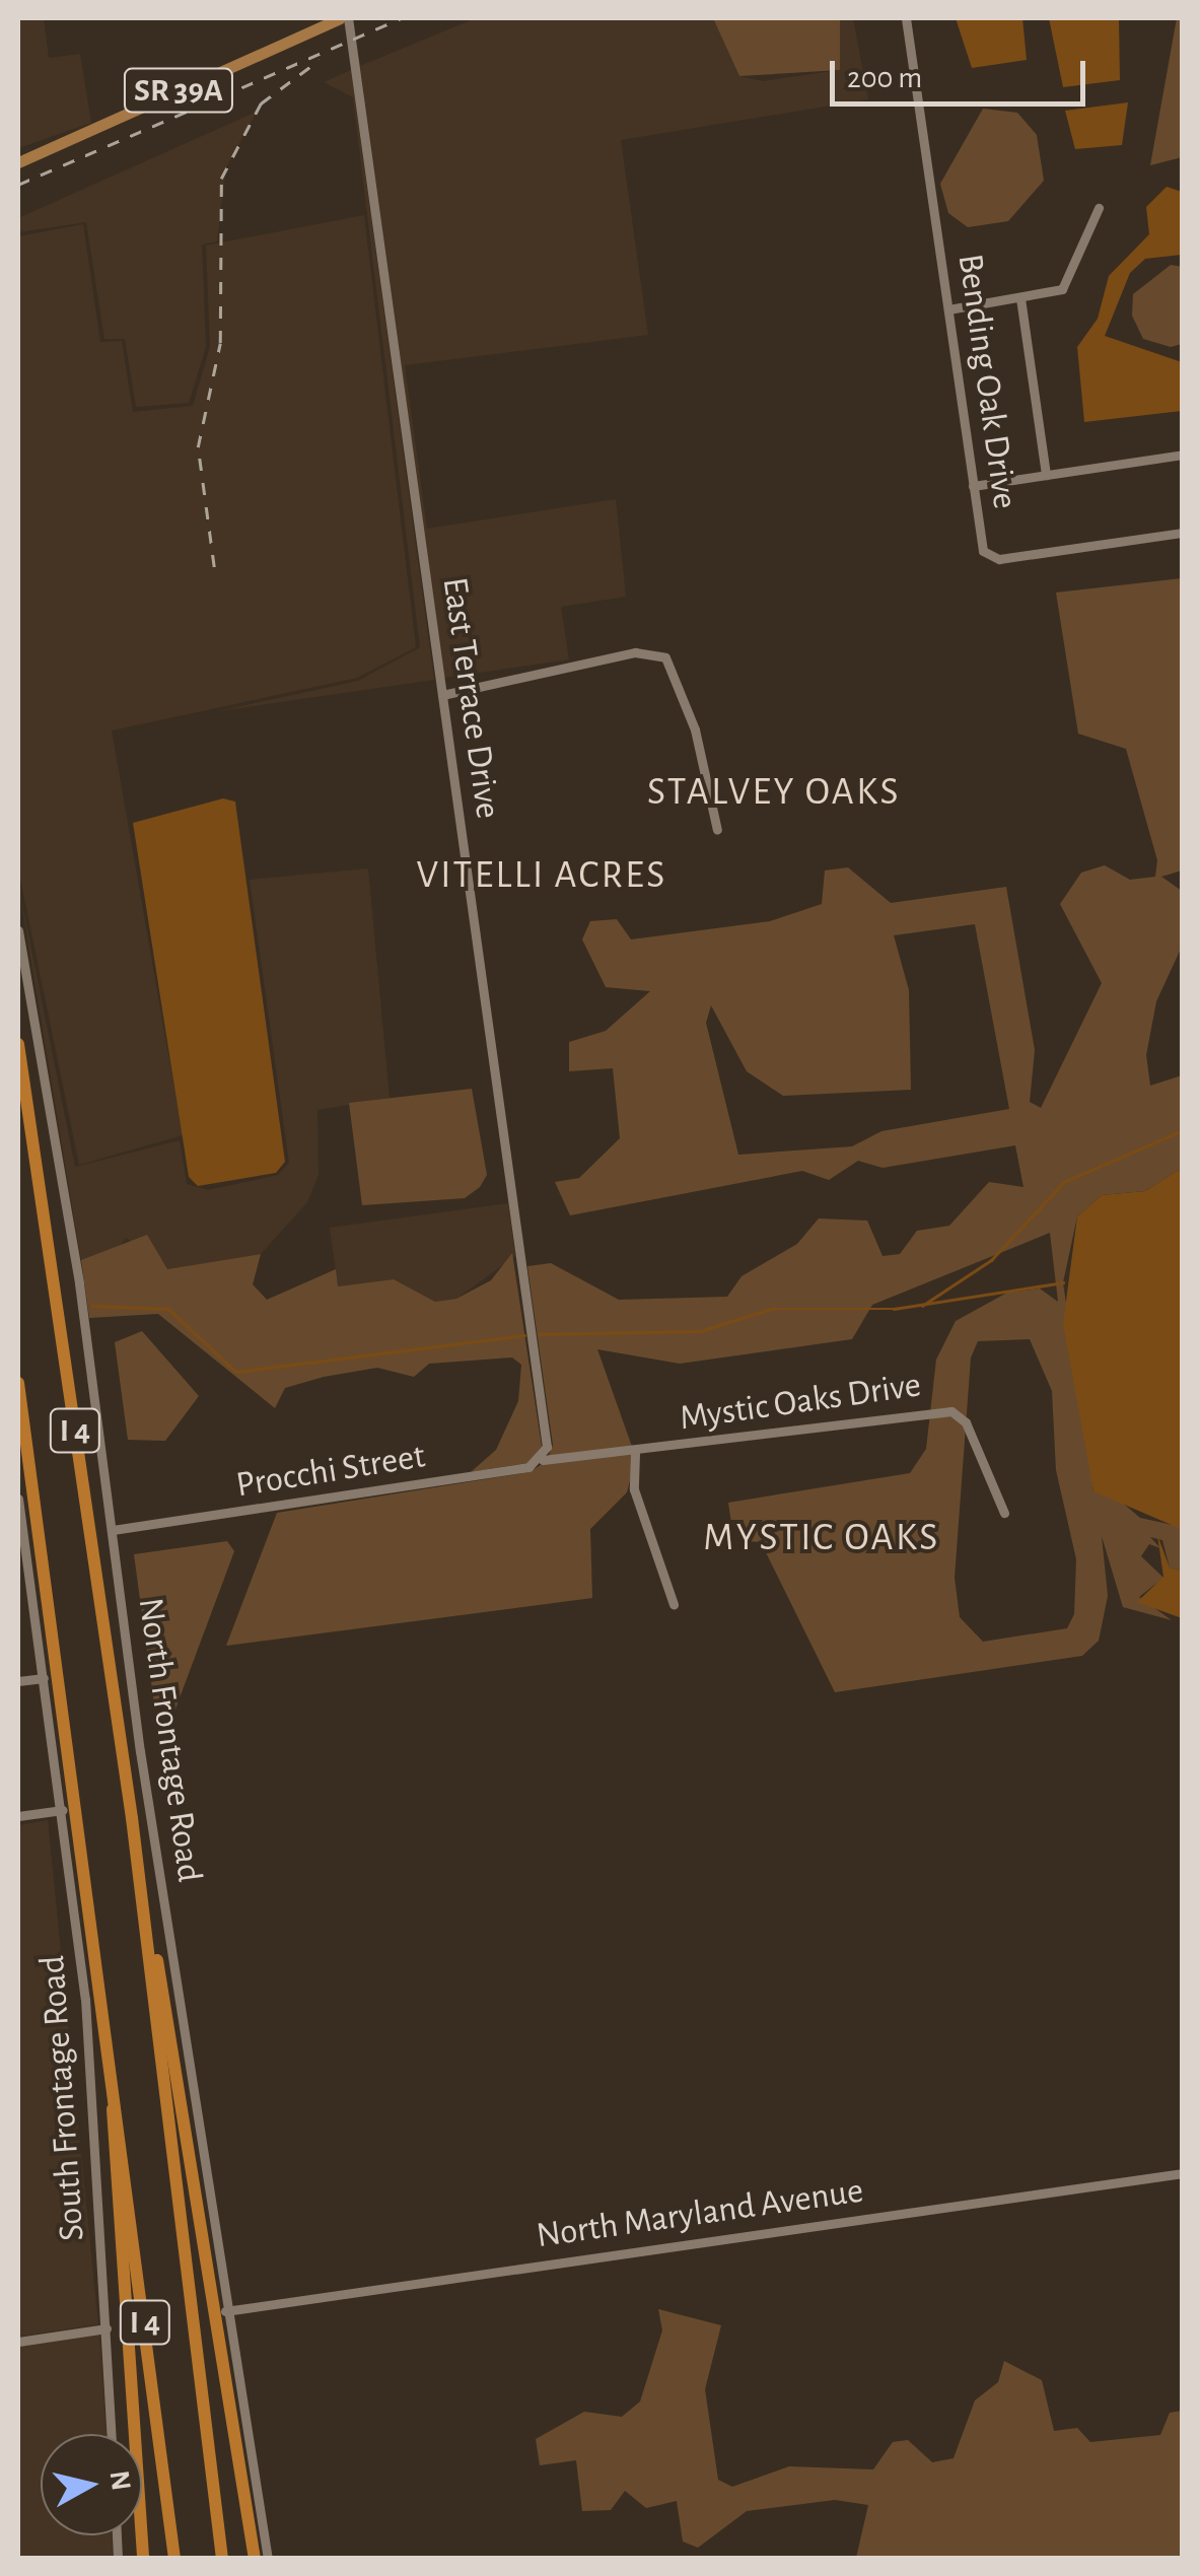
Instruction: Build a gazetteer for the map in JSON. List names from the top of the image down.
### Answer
{
  "streets": {
    "highway": ["I 4"],
    "main road": ["SR 39A"],
    "street": [
      "Bending Oak Drive",
      "East Terrace Drive",
      "Mystic Oaks Drive",
      "Procchi Street",
      "North Frontage Road",
      "South Frontage Road",
      "North Maryland Avenue"
    ]
  },
  "crossings": [
    ["East Terrace Drive", "Mystic Oaks Drive"],
    ["East Terrace Drive", "Procchi Street"],
    ["Mystic Oaks Drive", "Procchi Street"],
    ["Procchi Street", "North Frontage Road"],
    ["North Frontage Road", "North Maryland Avenue"]
  ],
  "districts": ["STALVEY OAKS", "VITELLI ACRES", "MYSTIC OAKS"],
  "scale_bar": "200 m",
  "north": "right"
}
